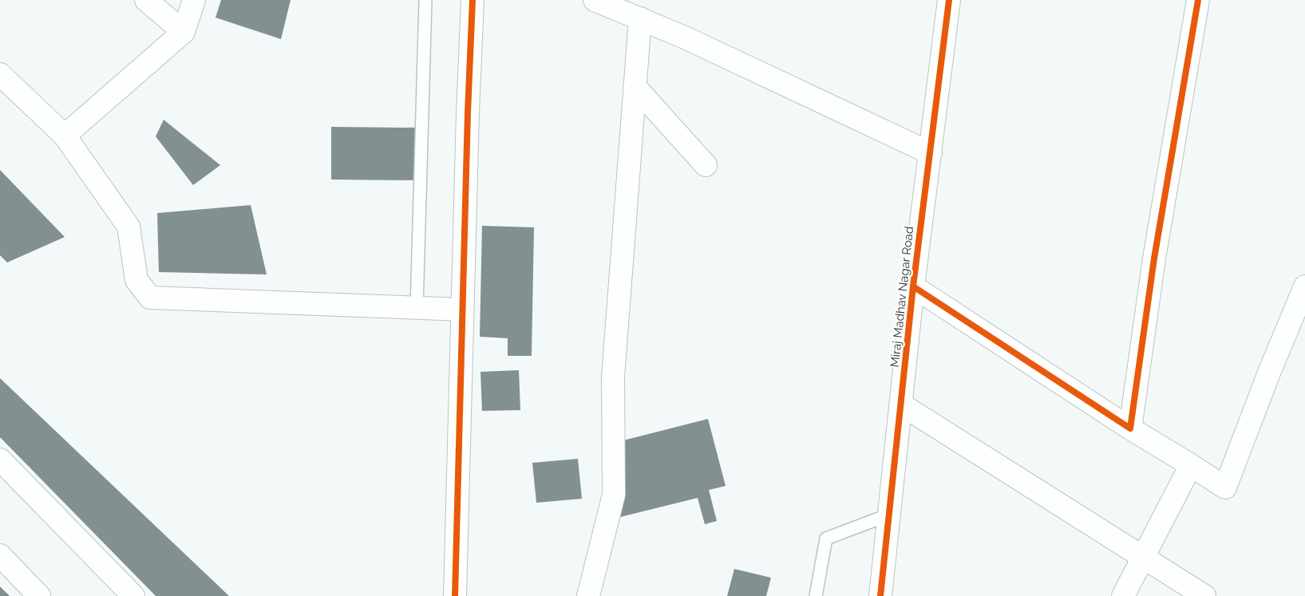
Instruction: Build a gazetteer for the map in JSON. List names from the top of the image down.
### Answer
{
  "streets": {
    "street": ["Miraj Madhav Nagar Road"]
  }
}
